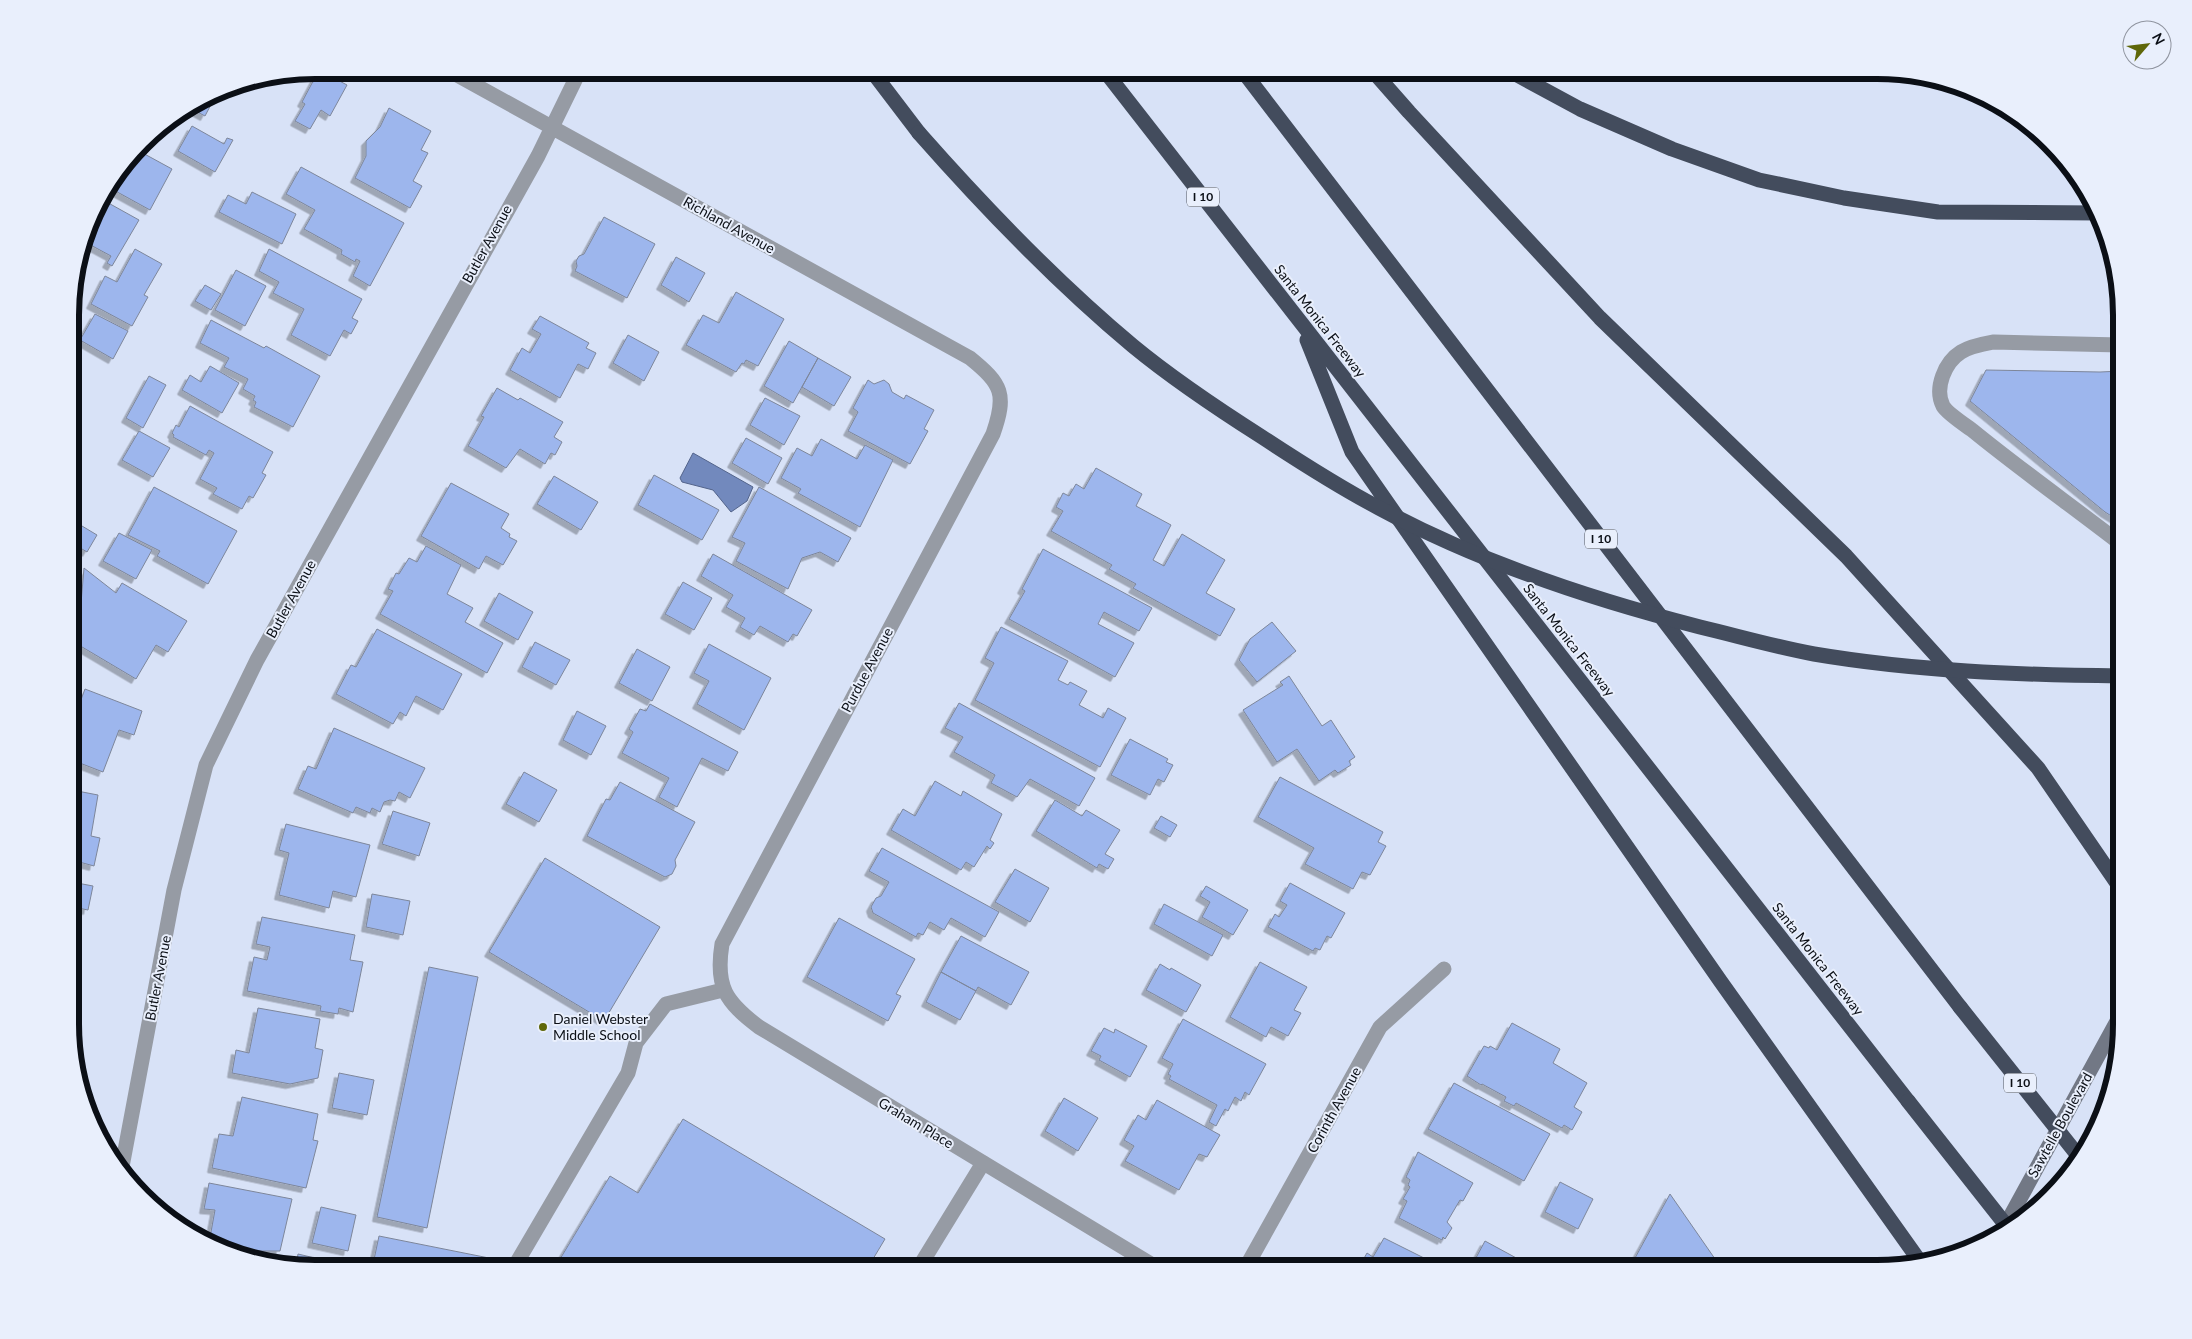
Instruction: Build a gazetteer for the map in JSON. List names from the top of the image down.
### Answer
{
  "streets": {
    "highway": ["I 10", "Santa Monica Freeway"],
    "main road": ["Sawtelle Boulevard"],
    "street": [
      "Richland Avenue",
      "Butler Avenue",
      "Purdue Avenue",
      "Corinth Avenue",
      "Graham Place"
    ]
  },
  "crossings": [
    ["Richland Avenue", "Butler Avenue"],
    ["Richland Avenue", "Purdue Avenue"],
    ["Purdue Avenue", "Graham Place"]
  ],
  "places": ["Daniel Webster Middle School"],
  "north": "top right"
}
